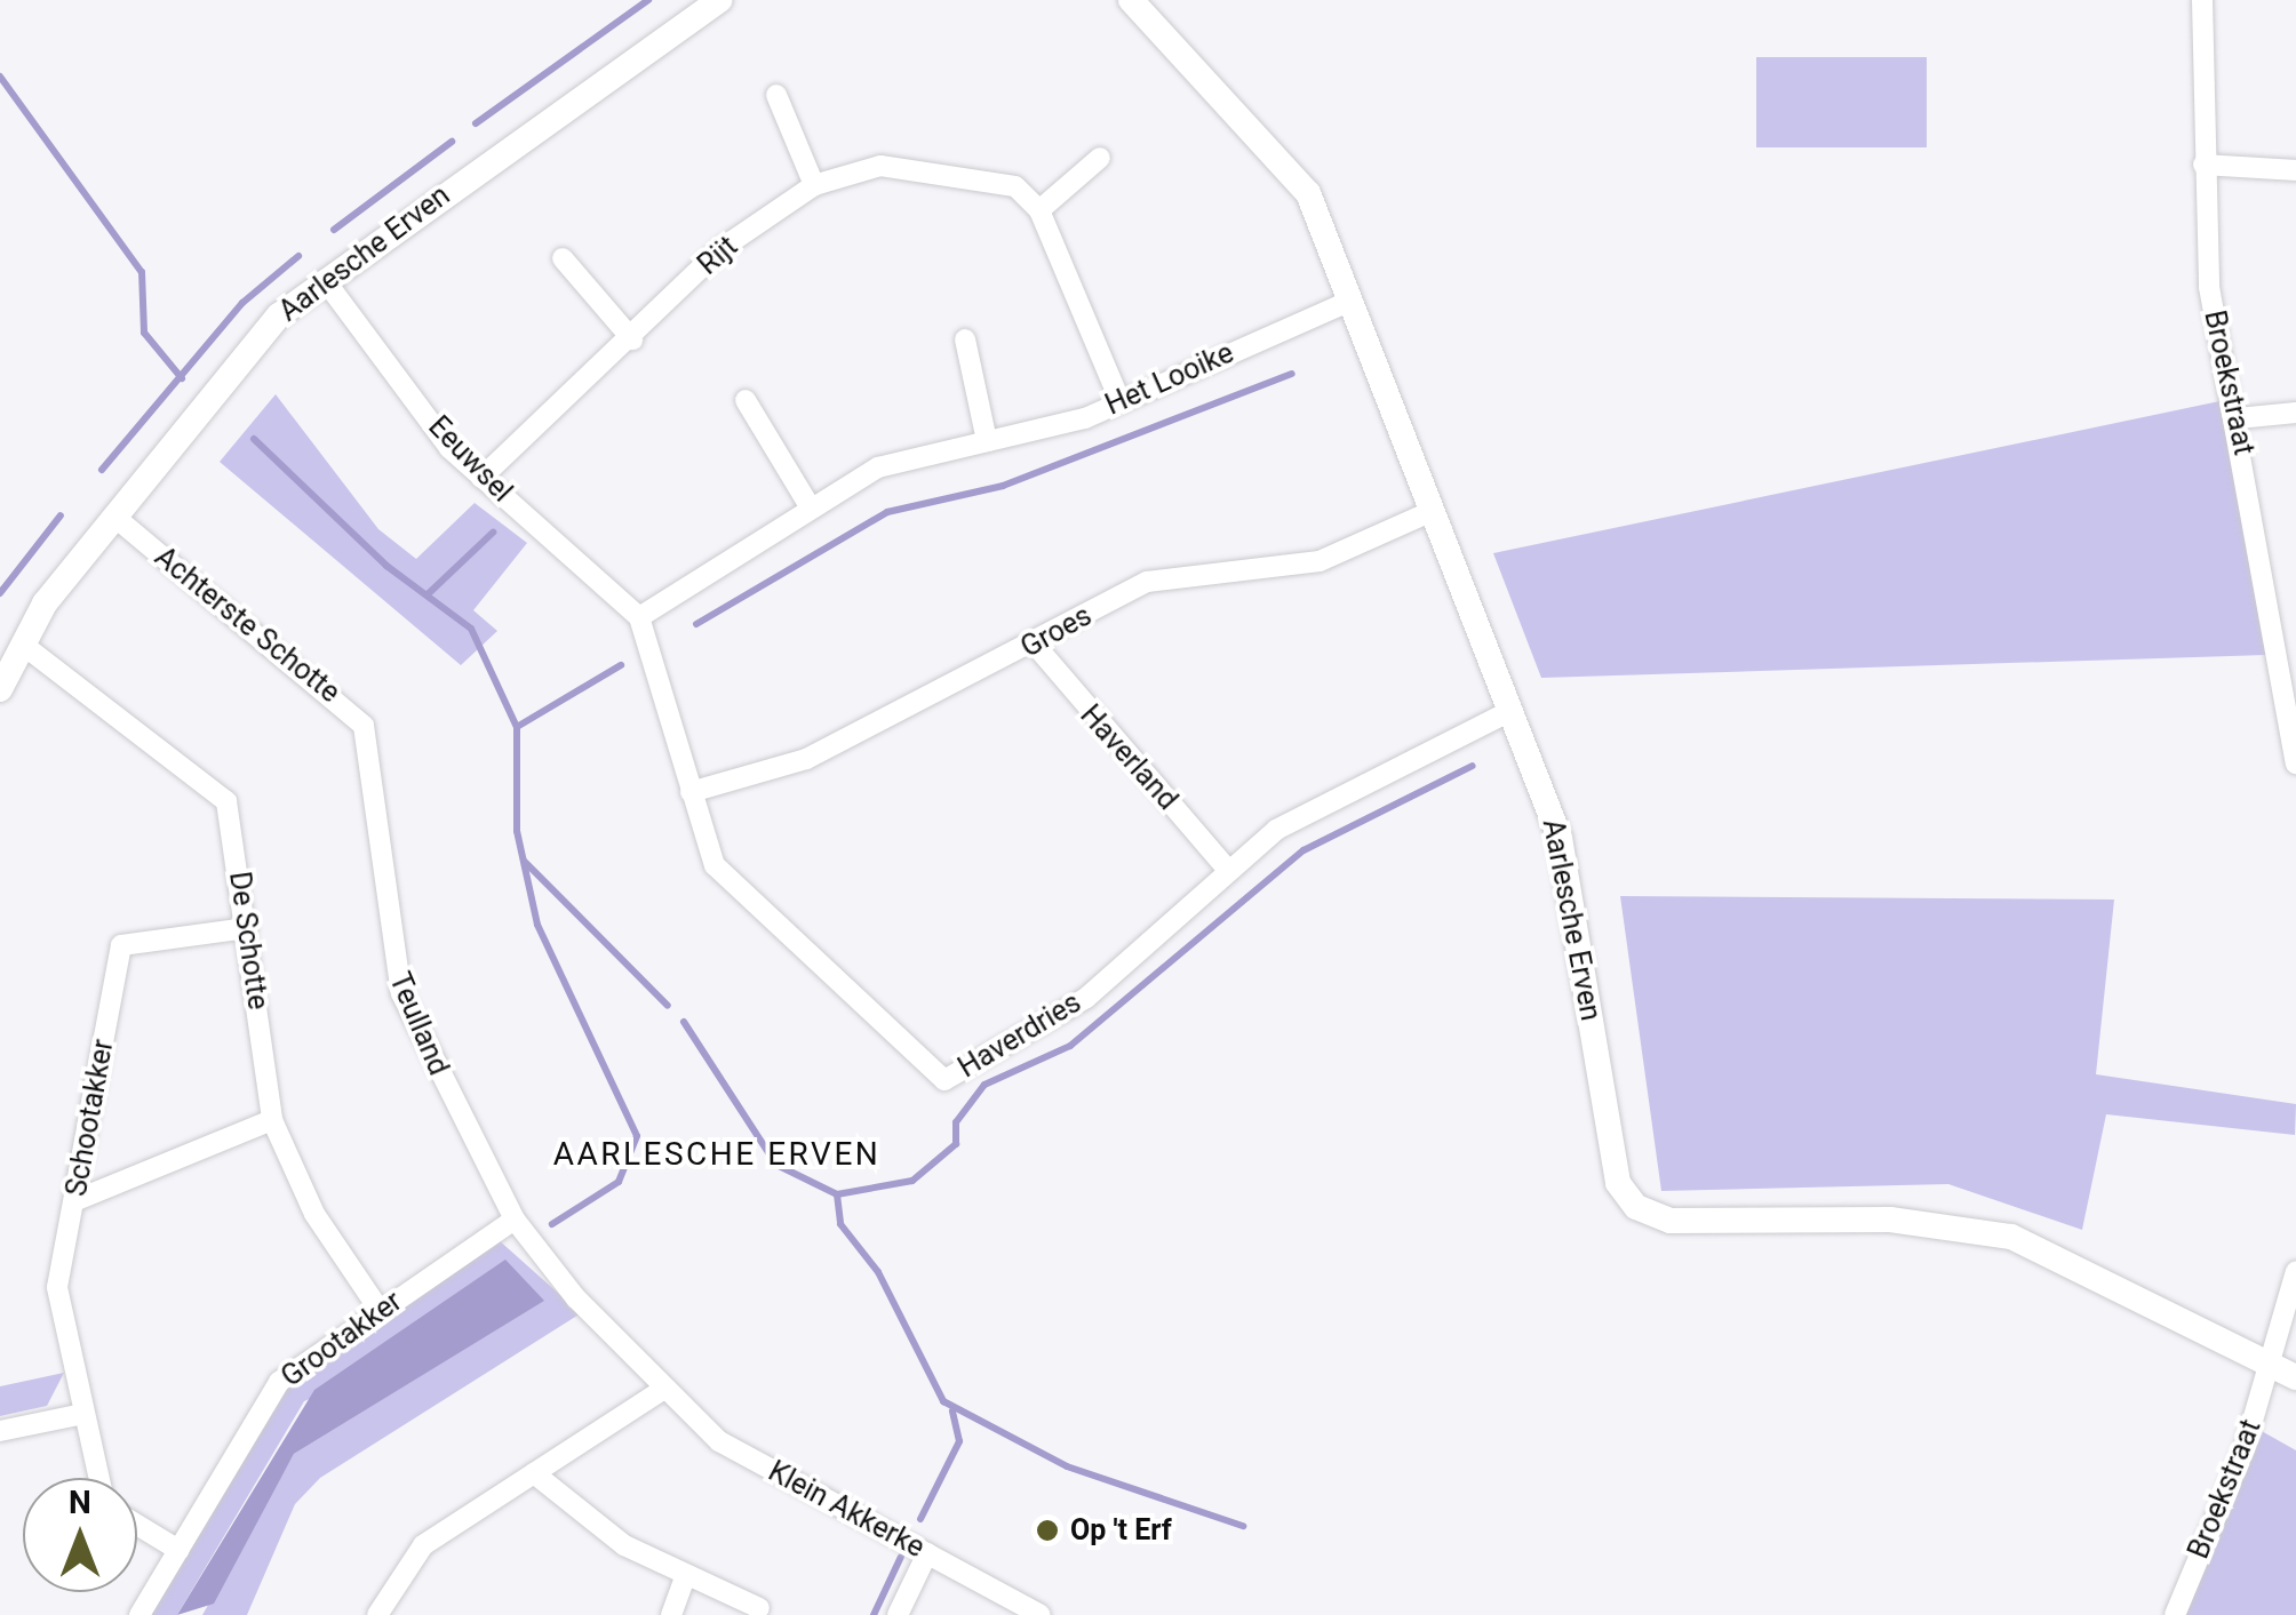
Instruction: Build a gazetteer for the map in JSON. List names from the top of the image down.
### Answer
{
  "streets": {
    "street": [
      "Aarlesche Erven",
      "Rijt",
      "Het Looike",
      "Broekstraat",
      "Eeuwsel",
      "Achterste Schotte",
      "Groes",
      "Haverland",
      "De Schotte",
      "Teulland",
      "Haverdries",
      "Schootakker",
      "Grootakker",
      "Klein Akkerke"
    ]
  },
  "crossings": [
    ["Aarlesche Erven", "Het Looike"],
    ["Aarlesche Erven", "Broekstraat"],
    ["Aarlesche Erven", "Eeuwsel"],
    ["Aarlesche Erven", "Achterste Schotte"],
    ["Aarlesche Erven", "Groes"],
    ["Aarlesche Erven", "De Schotte"],
    ["Aarlesche Erven", "Haverdries"],
    ["Rijt", "Eeuwsel"],
    ["Het Looike", "Eeuwsel"],
    ["Het Looike", "Haverdries"],
    ["Eeuwsel", "Haverdries"],
    ["Achterste Schotte", "Teulland"],
    ["Groes", "Haverland"],
    ["Groes", "Haverdries"],
    ["Haverland", "Haverdries"],
    ["De Schotte", "Schootakker"],
    ["De Schotte", "Grootakker"],
    ["Teulland", "Grootakker"],
    ["Teulland", "Klein Akkerke"],
    ["Grootakker", "Klein Akkerke"]
  ],
  "districts": ["AARLESCHE ERVEN"],
  "places": ["Op 't Erf"],
  "north": "top"
}
